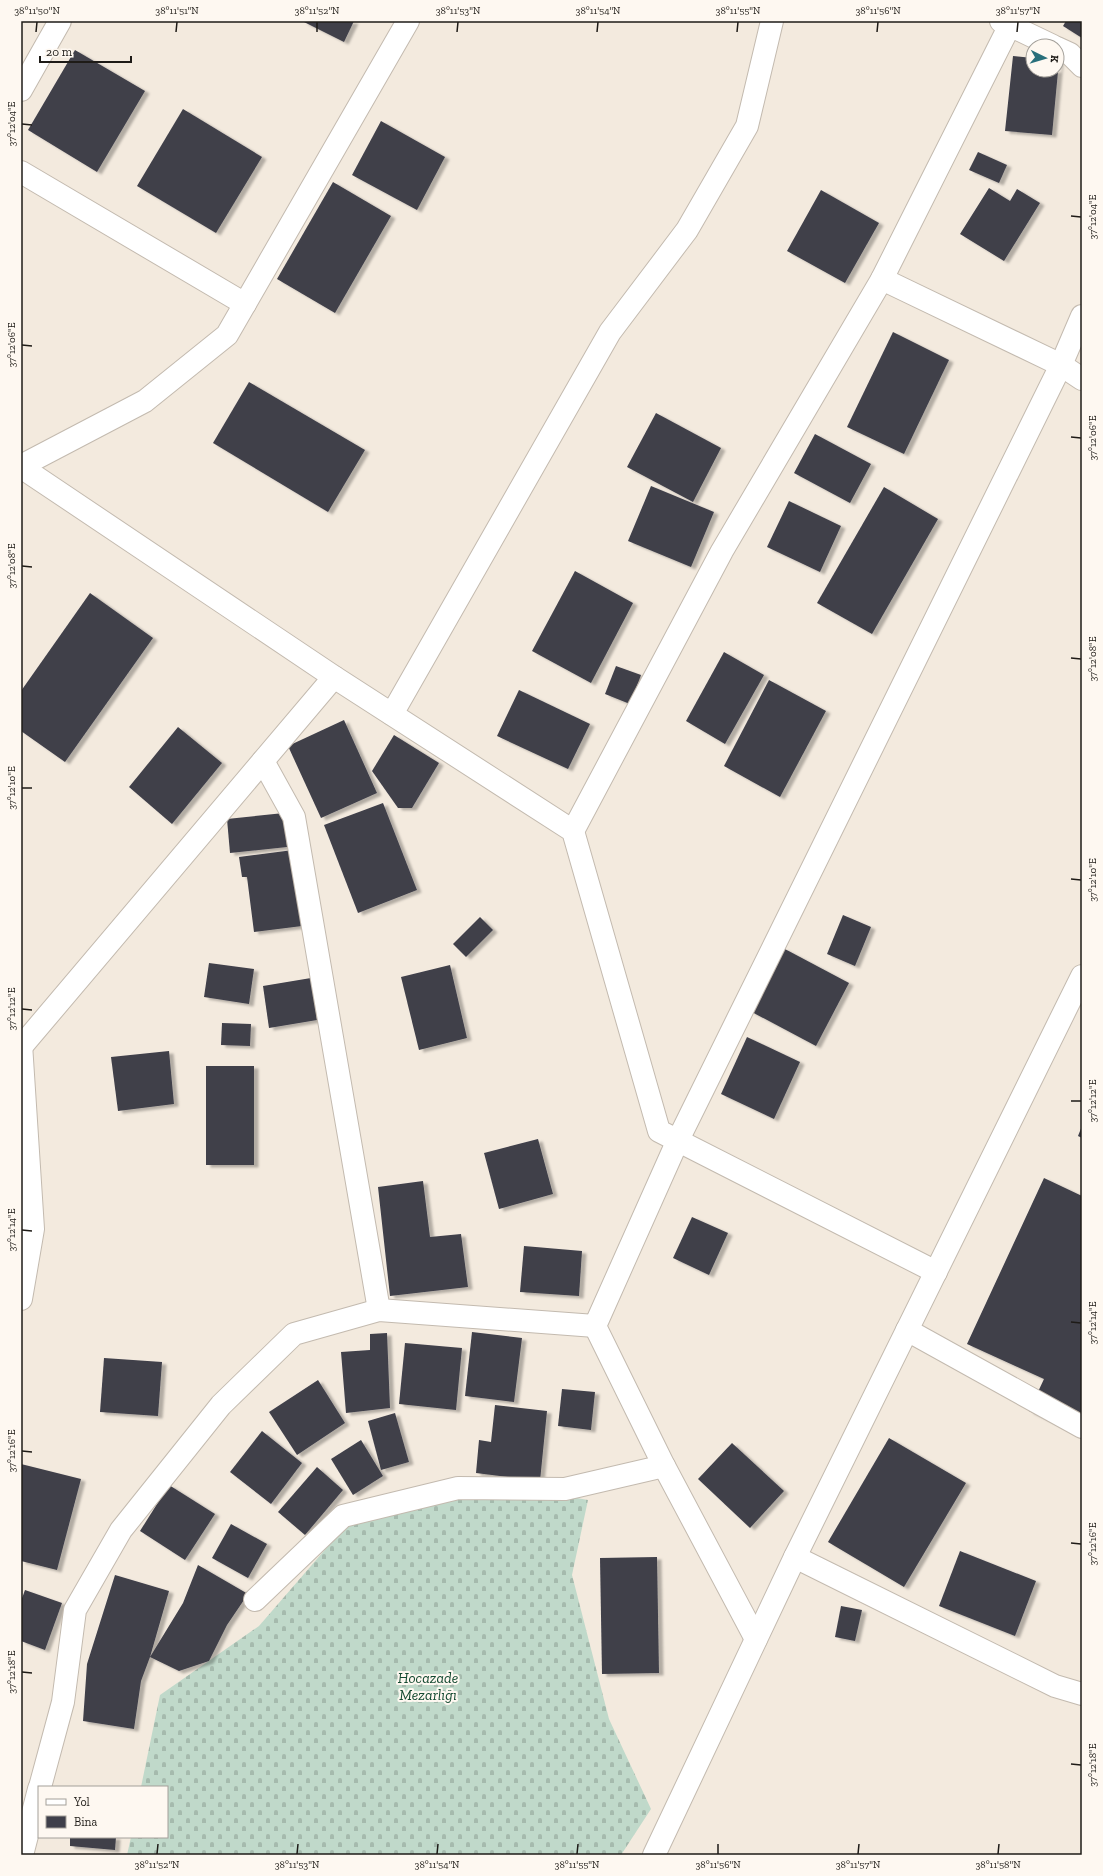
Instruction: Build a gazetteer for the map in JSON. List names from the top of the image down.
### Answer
{
  "parks": ["Hocazade Mezarlığı"],
  "legend": ["Yol", "Bina"],
  "scale_bar": "20 m",
  "north": "right",
  "coordinates": [
    "38°11'50\"N",
    "38°11'51\"N",
    "38°11'52\"N",
    "38°11'53\"N",
    "38°11'54\"N",
    "38°11'55\"N",
    "38°11'56\"N",
    "38°11'57\"N",
    "37°12'04\"E",
    "37°12'06\"E",
    "37°12'08\"E",
    "37°12'10\"E",
    "37°12'12\"E",
    "37°12'14\"E",
    "37°12'16\"E",
    "37°12'18\"E",
    "38°11'58\"N"
  ]
}
